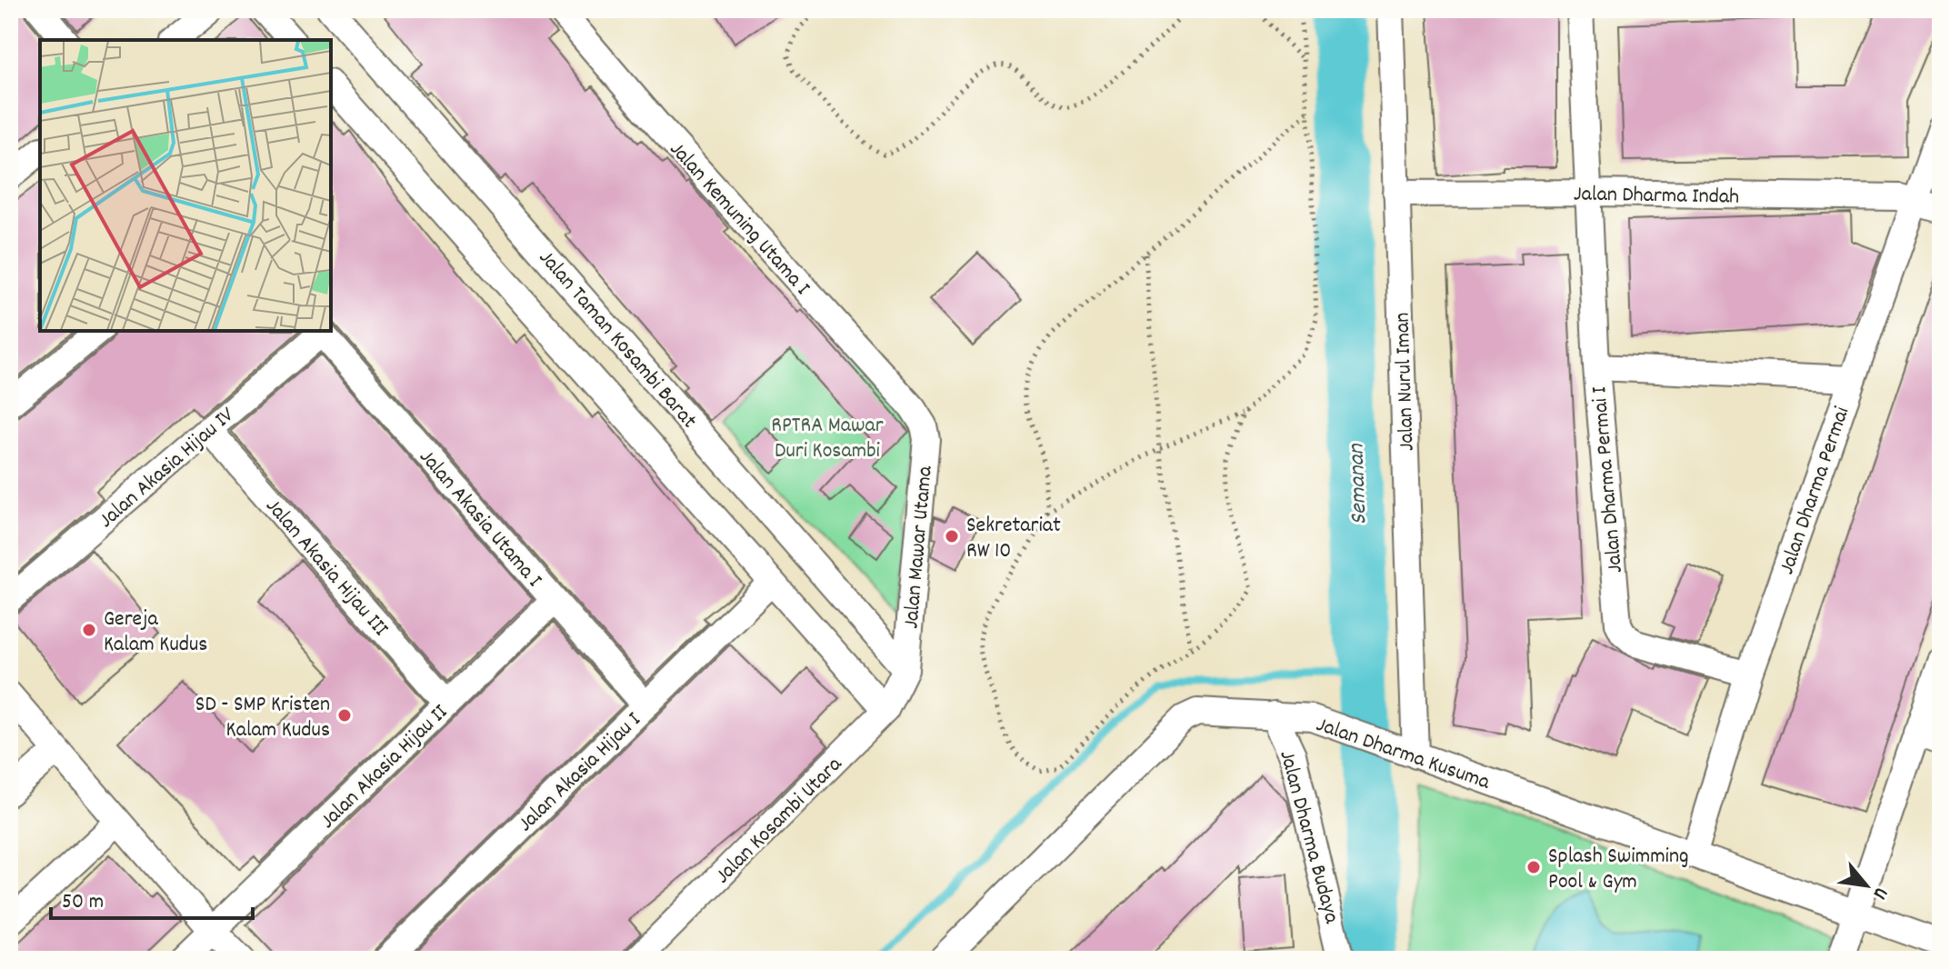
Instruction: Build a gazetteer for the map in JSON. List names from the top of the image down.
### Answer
{
  "streets": {
    "street": [
      "Jalan Dharma Indah",
      "Jalan Kemuning Utama I",
      "Jalan Taman Kosambi Barat",
      "Jalan Nurul Iman",
      "Jalan Akasia Hijau IV",
      "Jalan Dharma Permai I",
      "Jalan Dharma Permai",
      "Jalan Akasia Utama I",
      "Jalan Mawar Utama",
      "Jalan Akasia Hijau III",
      "Jalan Dharma Kusuma",
      "Jalan Akasia Hijau II",
      "Jalan Akasia Hijau I",
      "Jalan Kosambi Utara",
      "Jalan Dharma Budaya"
    ]
  },
  "crossings": [
    ["Jalan Dharma Indah", "Jalan Nurul Iman"],
    ["Jalan Dharma Indah", "Jalan Dharma Permai I"],
    ["Jalan Dharma Indah", "Jalan Dharma Permai"],
    ["Jalan Kemuning Utama I", "Jalan Mawar Utama"],
    ["Jalan Taman Kosambi Barat", "Jalan Mawar Utama"],
    ["Jalan Taman Kosambi Barat", "Jalan Kosambi Utara"],
    ["Jalan Nurul Iman", "Jalan Dharma Kusuma"],
    ["Jalan Akasia Hijau IV", "Jalan Akasia Utama I"],
    ["Jalan Akasia Hijau IV", "Jalan Akasia Hijau III"],
    ["Jalan Dharma Permai I", "Jalan Dharma Permai"],
    ["Jalan Dharma Permai", "Jalan Dharma Kusuma"],
    ["Jalan Akasia Utama I", "Jalan Akasia Hijau II"],
    ["Jalan Akasia Utama I", "Jalan Akasia Hijau I"],
    ["Jalan Mawar Utama", "Jalan Kosambi Utara"],
    ["Jalan Akasia Hijau III", "Jalan Akasia Hijau II"],
    ["Jalan Dharma Kusuma", "Jalan Dharma Budaya"]
  ],
  "water": ["Semanan"],
  "parks": ["RPTRA Mawar Duri Kosambi"],
  "places": [
    "Sekretariat RW 10",
    "Gereja Kalam Kudus",
    "SD - SMP Kristen Kalam Kudus",
    "Splash Swimming Pool & Gym"
  ],
  "scale_bar": "50 m",
  "north": "bottom right"
}
